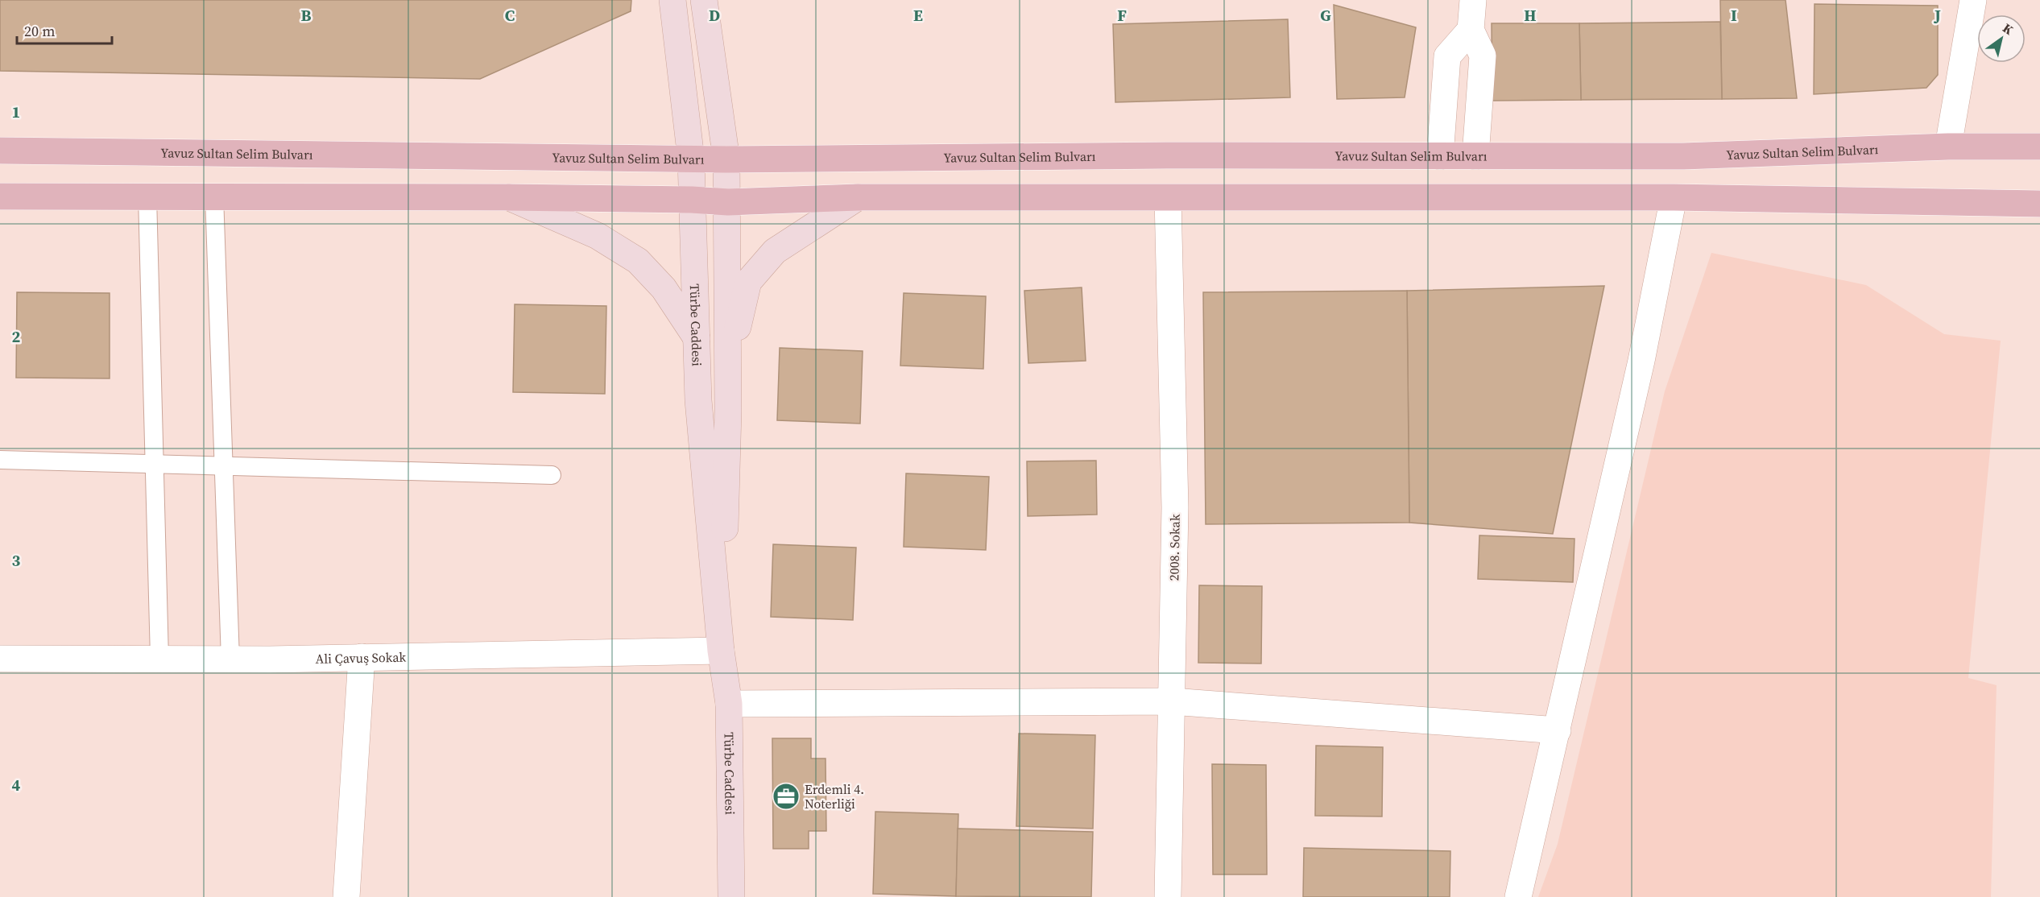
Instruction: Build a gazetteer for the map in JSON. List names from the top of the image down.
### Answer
{
  "streets": {
    "main road": ["Yavuz Sultan Selim Bulvarı"],
    "street": ["Türbe Caddesi", "2008. Sokak", "Ali Çavuş Sokak"]
  },
  "crossings": [
    ["Yavuz Sultan Selim Bulvarı", "Türbe Caddesi"],
    ["Türbe Caddesi", "Ali Çavuş Sokak"]
  ],
  "places": {
    "office": ["Erdemli 4. Noterliği"]
  },
  "scale_bar": "20 m",
  "north": "top right",
  "grid": {
    "columns": [
      "B",
      "C",
      "D",
      "E",
      "F",
      "G",
      "H",
      "I",
      "J"
    ],
    "rows": [
      "1",
      "2",
      "3",
      "4"
    ]
  }
}
